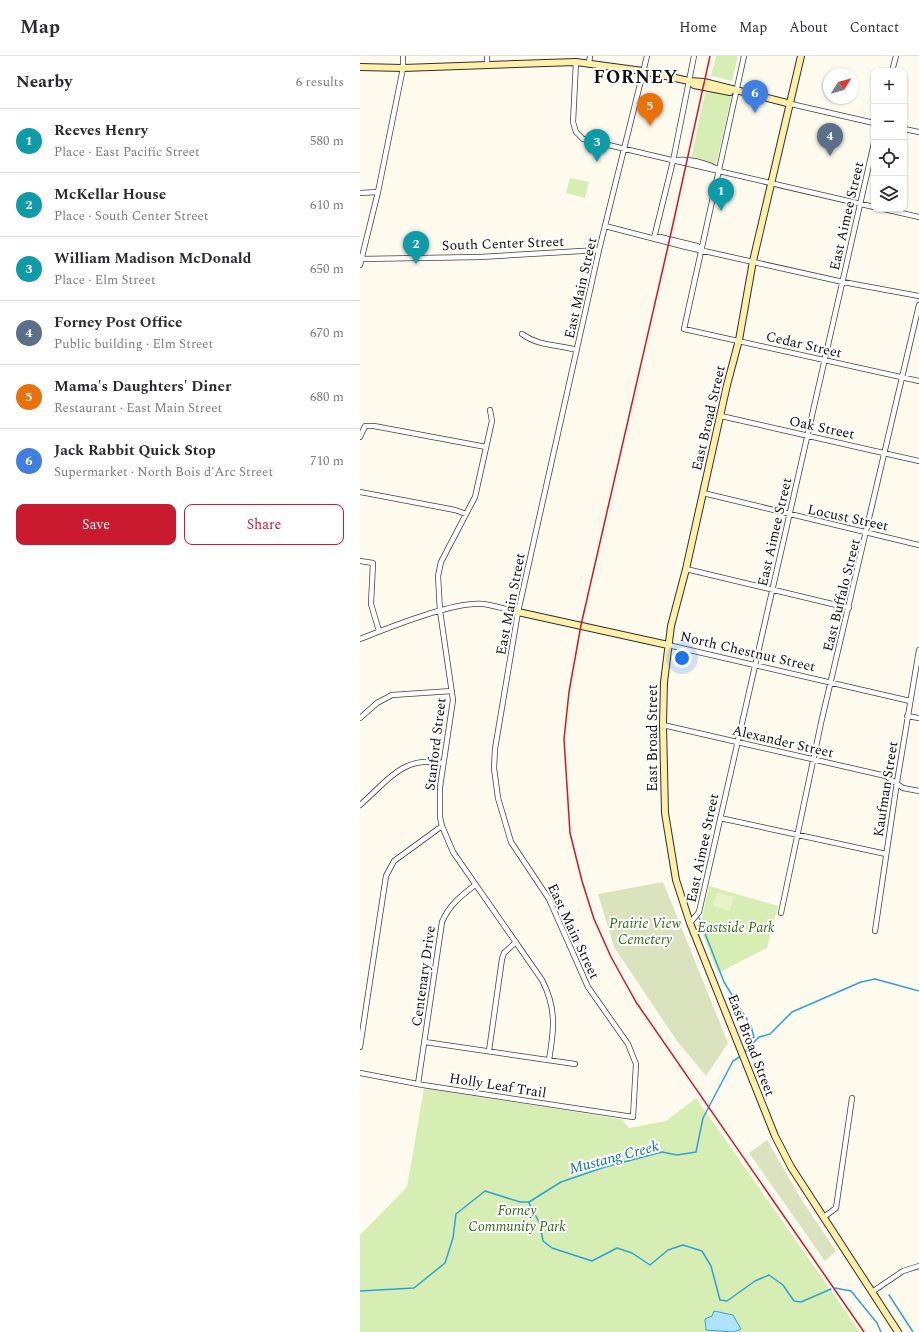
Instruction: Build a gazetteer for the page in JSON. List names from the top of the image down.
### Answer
{
  "streets": {
    "main road": ["East Broad Street", "North Chestnut Street"],
    "street": [
      "East Aimee Street",
      "South Center Street",
      "East Main Street",
      "Cedar Street",
      "Oak Street",
      "Locust Street",
      "East Buffalo Street",
      "Alexander Street",
      "Stanford Street",
      "Kaufman Street",
      "Centenary Drive",
      "Holly Leaf Trail"
    ]
  },
  "crossings": [
    ["East Aimee Street", "Cedar Street"],
    ["East Aimee Street", "East Broad Street"],
    ["East Aimee Street", "Oak Street"],
    ["East Aimee Street", "Locust Street"],
    ["East Aimee Street", "North Chestnut Street"],
    ["East Aimee Street", "Alexander Street"],
    ["South Center Street", "East Main Street"],
    ["East Main Street", "North Chestnut Street"],
    ["East Main Street", "Holly Leaf Trail"],
    ["Cedar Street", "East Broad Street"],
    ["Cedar Street", "East Buffalo Street"],
    ["East Broad Street", "Oak Street"],
    ["East Broad Street", "Locust Street"],
    ["East Broad Street", "North Chestnut Street"],
    ["East Broad Street", "Alexander Street"],
    ["Oak Street", "East Buffalo Street"],
    ["Locust Street", "East Buffalo Street"],
    ["East Buffalo Street", "North Chestnut Street"],
    ["East Buffalo Street", "Alexander Street"],
    ["North Chestnut Street", "Kaufman Street"],
    ["Alexander Street", "Kaufman Street"],
    ["Stanford Street", "Centenary Drive"],
    ["Centenary Drive", "Holly Leaf Trail"]
  ],
  "districts": ["FORNEY"],
  "water": ["Mustang Creek"],
  "parks": ["Prairie View Cemetery", "Eastside Park", "Forney Community Park"],
  "north": "top right",
  "page": {
    "header": "Map",
    "nav": [
      "Home",
      "Map",
      "About",
      "Contact"
    ],
    "heading": ["Nearby", "6 results"],
    "map_buttons": ["+", "−"],
    "pins": [
      "6",
      "5",
      "4",
      "3",
      "1",
      "2"
    ],
    "list": [
      {
        "mark": "1",
        "name": "Reeves Henry",
        "note": "Place · East Pacific Street",
        "value": "580 m"
      },
      {
        "mark": "2",
        "name": "McKellar House",
        "note": "Place · South Center Street",
        "value": "610 m"
      },
      {
        "mark": "3",
        "name": "William Madison McDonald",
        "note": "Place · Elm Street",
        "value": "650 m"
      },
      {
        "mark": "4",
        "name": "Forney Post Office",
        "note": "Public building · Elm Street",
        "value": "670 m"
      },
      {
        "mark": "5",
        "name": "Mama's Daughters' Diner",
        "note": "Restaurant · East Main Street",
        "value": "680 m"
      },
      {
        "mark": "6",
        "name": "Jack Rabbit Quick Stop",
        "note": "Supermarket · North Bois d'Arc Street",
        "value": "710 m"
      }
    ],
    "buttons": ["Save", "Share"]
  }
}
